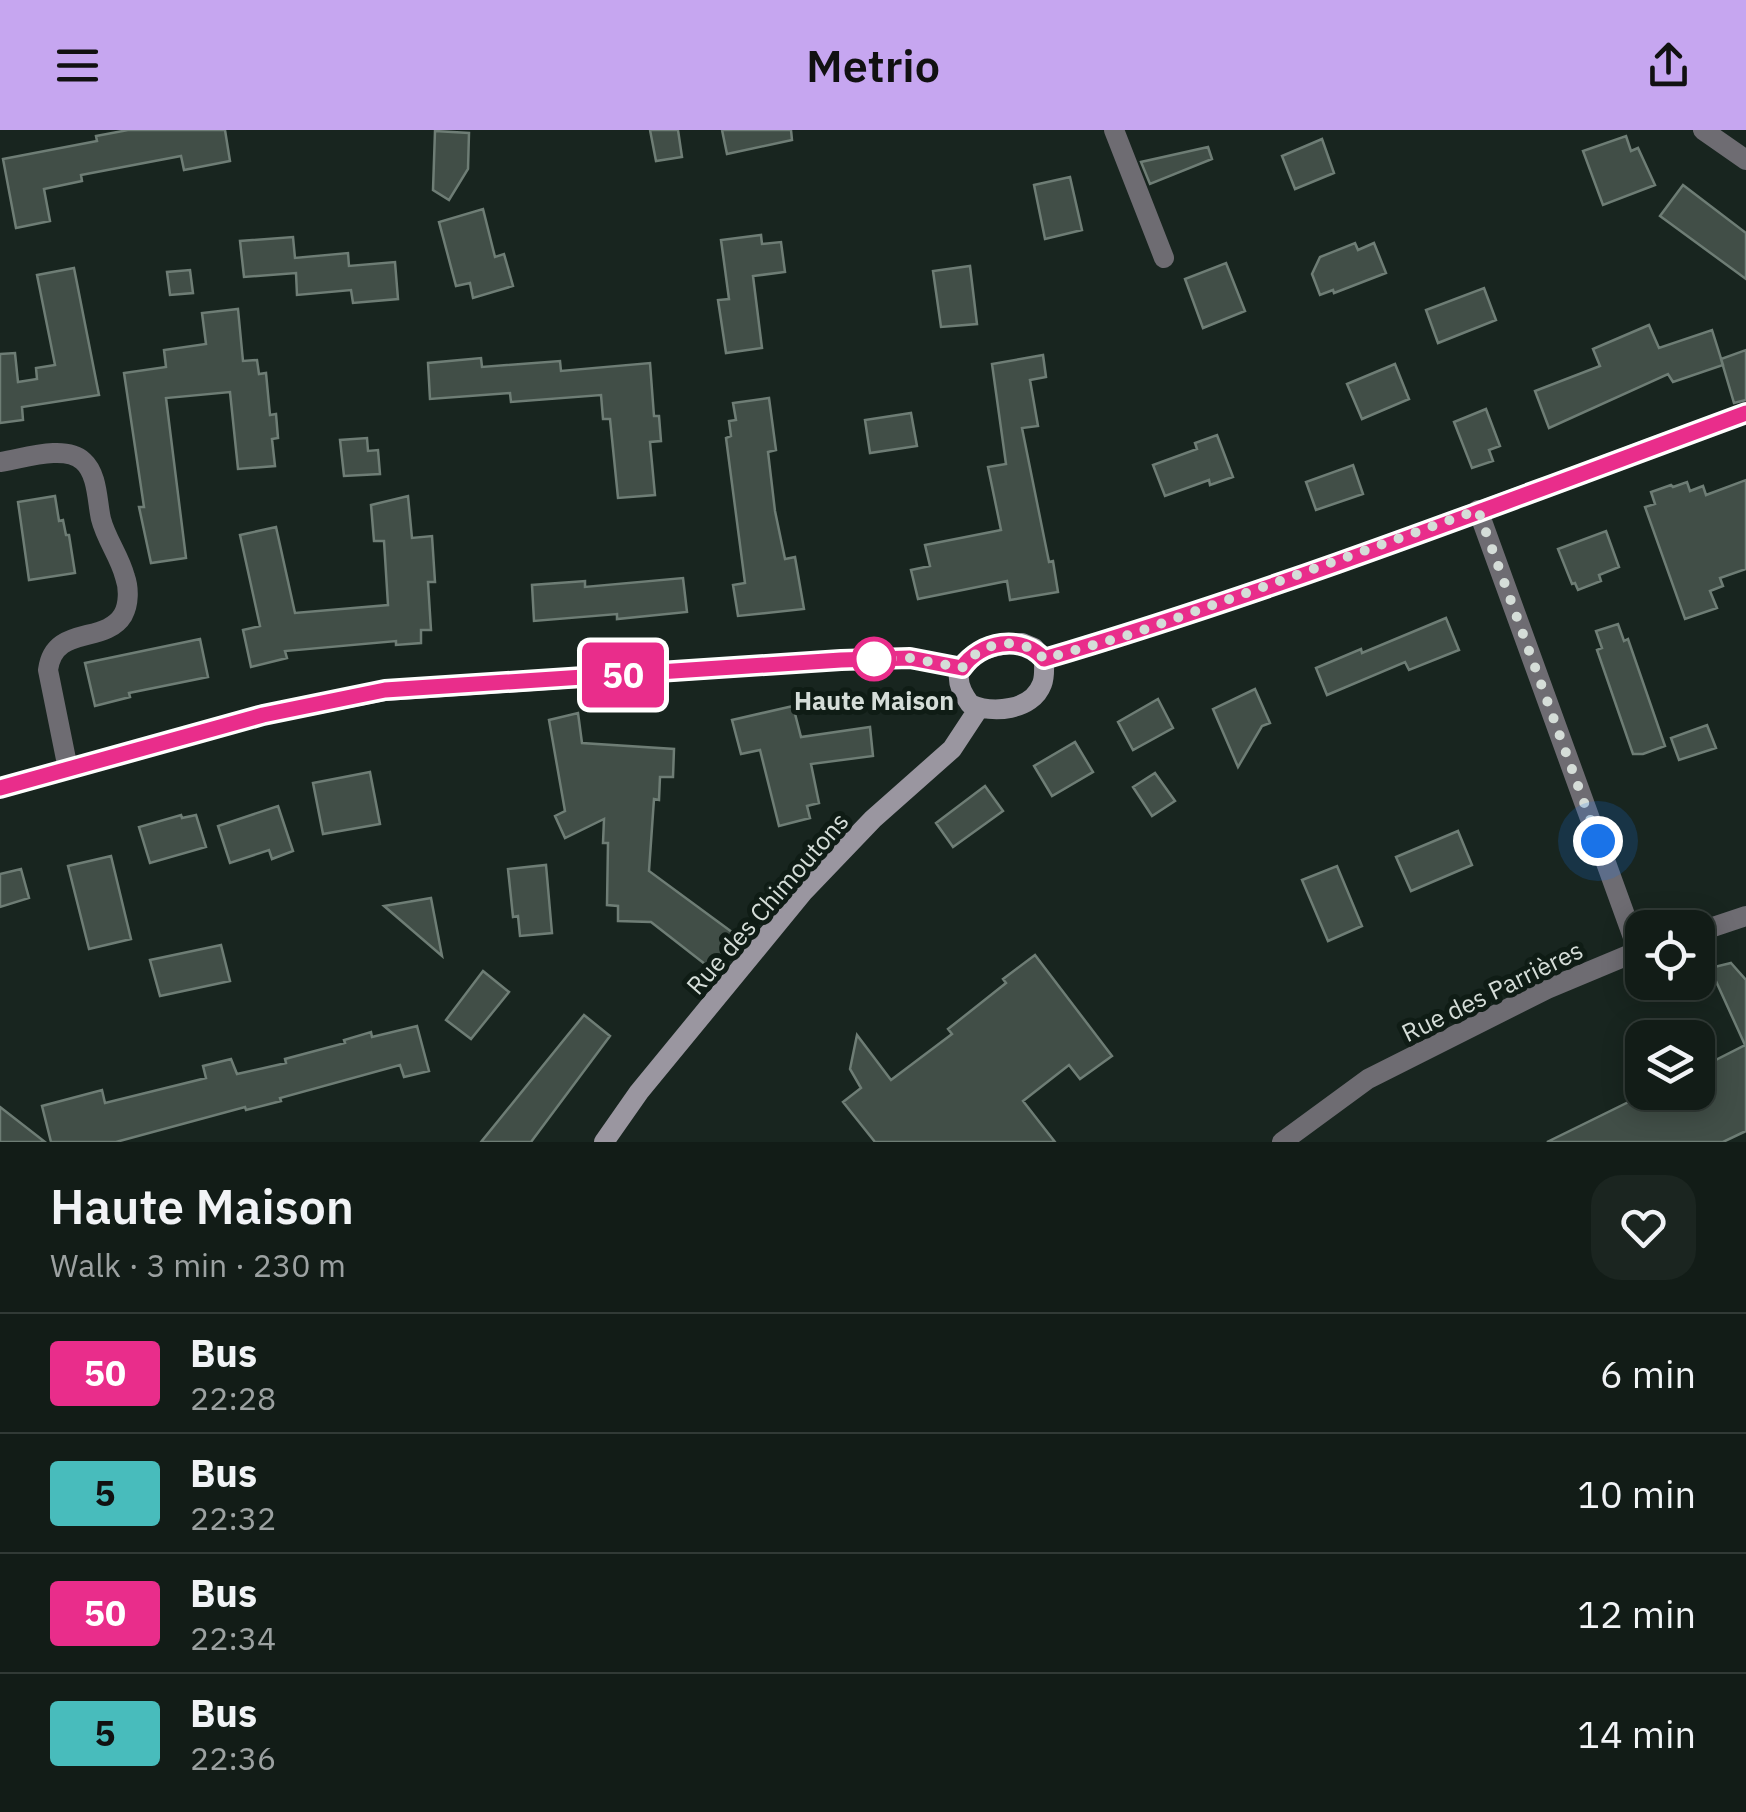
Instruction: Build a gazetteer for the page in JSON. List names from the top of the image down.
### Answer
{
  "streets": {
    "main road": ["Rue des Chimoutons"],
    "street": ["Rue des Parrières"]
  },
  "places": ["Haute Maison"],
  "lines": ["bus line 50"],
  "page": {
    "header": "Metrio",
    "on_map": "50",
    "heading": ["Haute Maison", "Walk · 3 min · 230 m"],
    "list": [
      {
        "mark": "50",
        "name": "Bus",
        "note": "22:28",
        "value": "6 min"
      },
      {
        "mark": "5",
        "name": "Bus",
        "note": "22:32",
        "value": "10 min"
      },
      {
        "mark": "50",
        "name": "Bus",
        "note": "22:34",
        "value": "12 min"
      },
      {
        "mark": "5",
        "name": "Bus",
        "note": "22:36",
        "value": "14 min"
      }
    ]
  }
}
